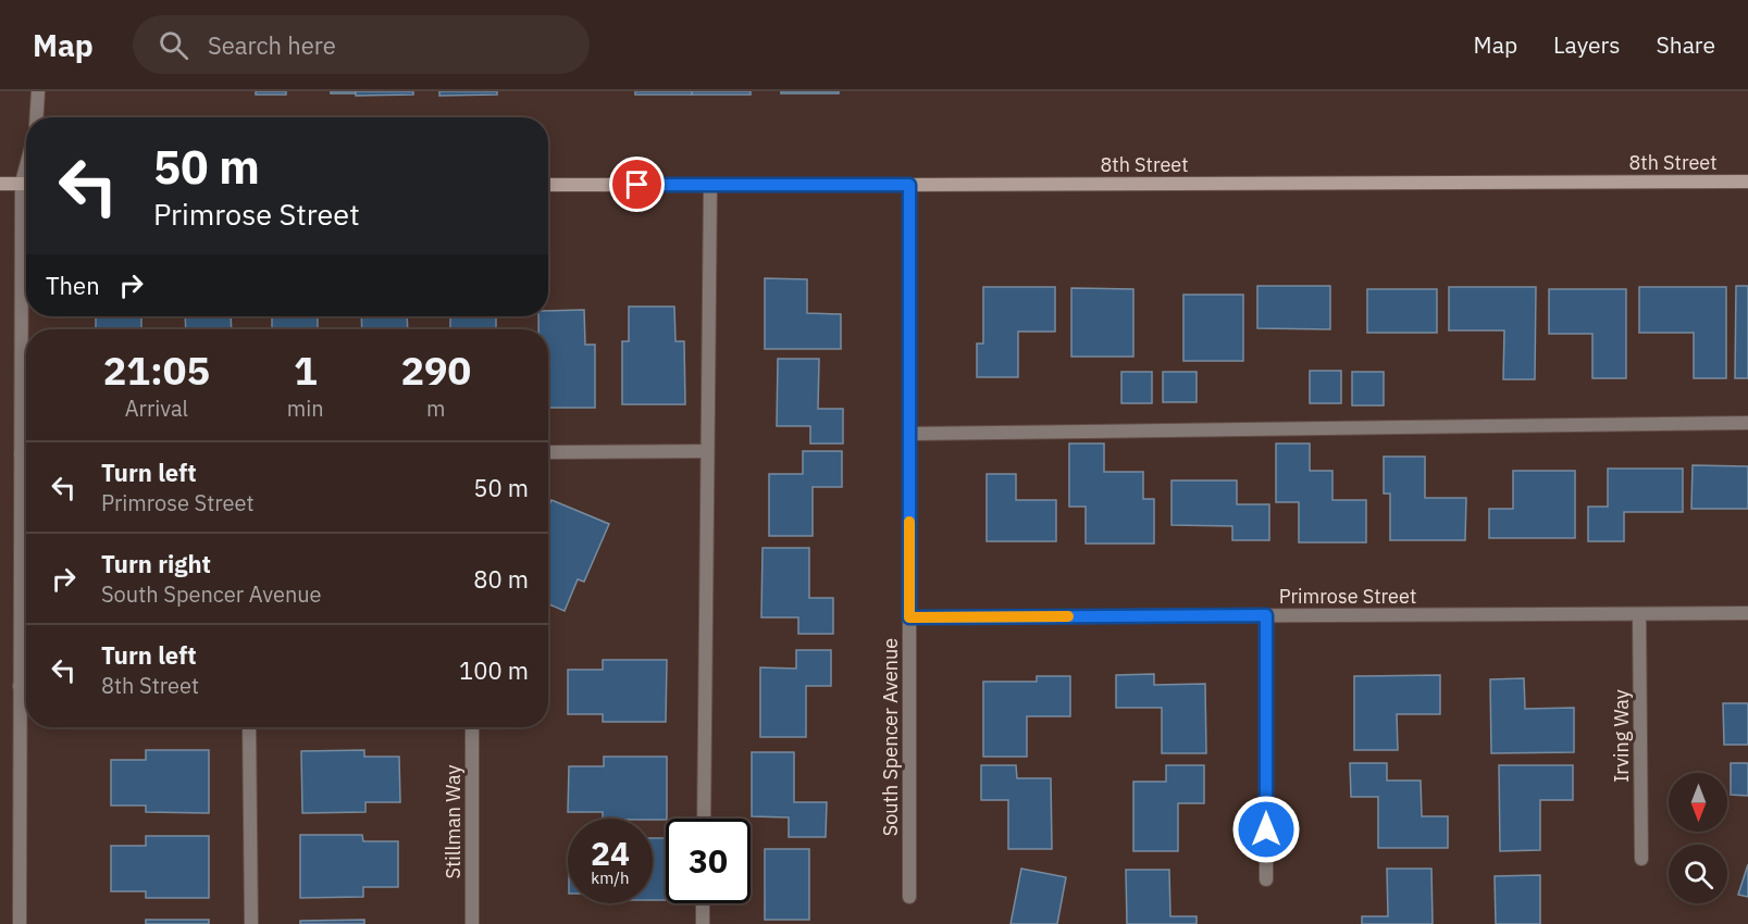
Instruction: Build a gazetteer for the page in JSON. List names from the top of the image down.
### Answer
{
  "streets": {
    "street": [
      "8th Street",
      "Primrose Street",
      "Irving Way",
      "South Spencer Avenue",
      "Stillman Way"
    ]
  },
  "crossings": [
    ["8th Street", "South Spencer Avenue"],
    ["Primrose Street", "Irving Way"],
    ["Primrose Street", "South Spencer Avenue"]
  ],
  "north": "bottom",
  "page": {
    "header": "Map",
    "search": "Search here",
    "nav": ["Map", "Layers", "Share"],
    "turn": ["50 m", "Primrose Street"],
    "then": "Then",
    "eta": [
      "21:05",
      "Arrival",
      "1",
      "min",
      "290",
      "m"
    ],
    "list": [
      {
        "name": "Turn left",
        "note": "Primrose Street",
        "value": "50 m"
      },
      {
        "name": "Turn right",
        "note": "South Spencer Avenue",
        "value": "80 m"
      },
      {
        "name": "Turn left",
        "note": "8th Street",
        "value": "100 m"
      }
    ],
    "speed": "24 km/h",
    "limit": "30"
  }
}
